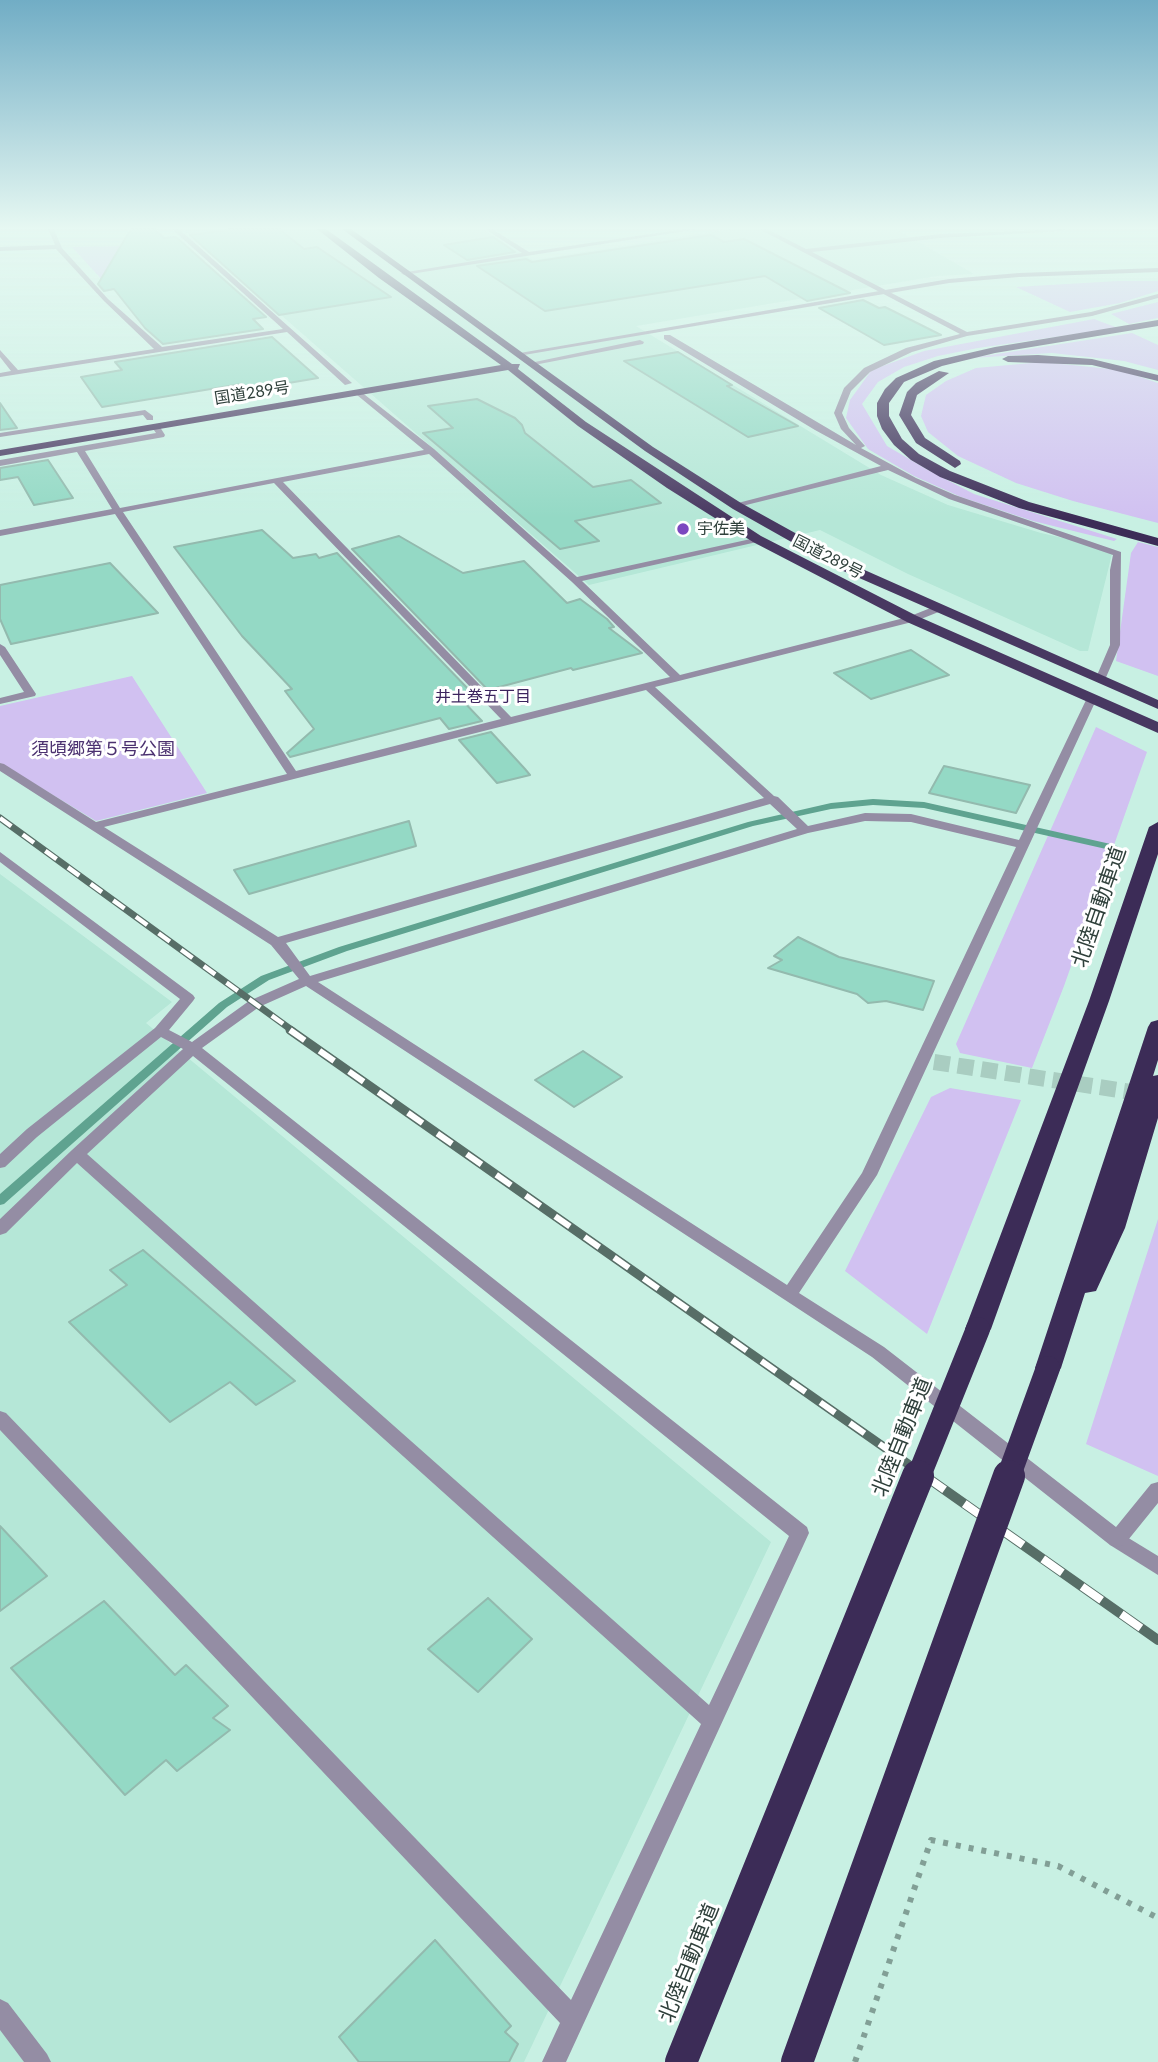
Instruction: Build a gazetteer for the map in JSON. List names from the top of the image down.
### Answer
{
  "streets": {
    "highway": ["国道289号", "北陸自動車道"]
  },
  "districts": ["井土巻五丁目"],
  "parks": ["須頃郷第５号公園"],
  "places": ["宇佐美"]
}
